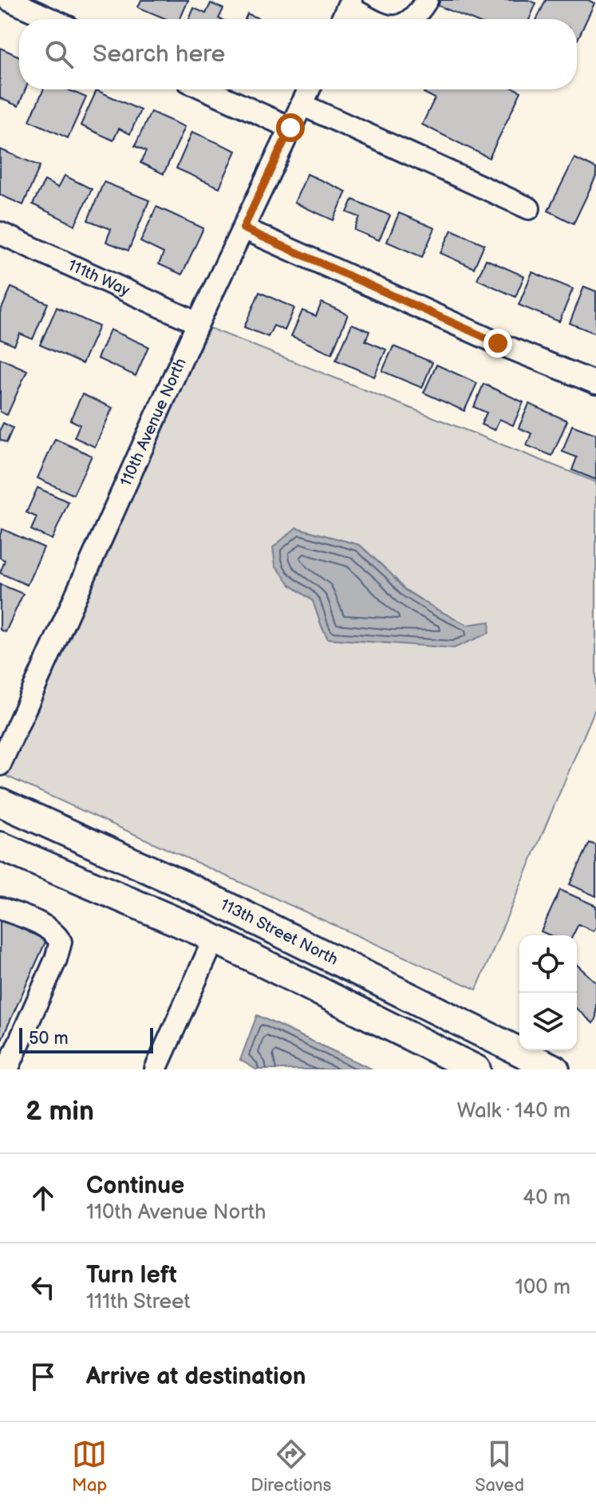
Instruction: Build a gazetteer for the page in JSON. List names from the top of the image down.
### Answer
{
  "streets": {
    "main road": ["113th Street North"],
    "street": ["111th Way", "110th Avenue North"]
  },
  "crossings": [
    ["111th Way", "110th Avenue North"]
  ],
  "scale_bar": "50 m",
  "page": {
    "search": "Search here",
    "scale": "50 m",
    "heading": ["2 min", "Walk · 140 m"],
    "list": [
      ["Continue", "110th Avenue North", "40 m"],
      ["Turn left", "111th Street", "100 m"],
      "Arrive at destination"
    ],
    "nav": ["Map", "Directions", "Saved"]
  }
}
